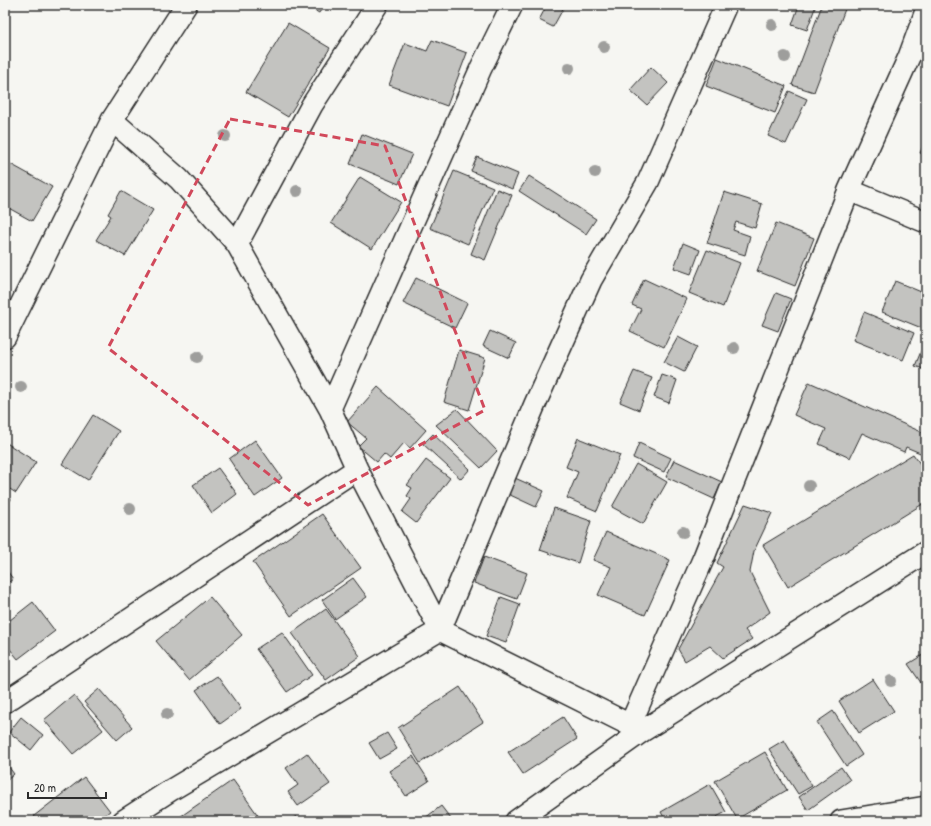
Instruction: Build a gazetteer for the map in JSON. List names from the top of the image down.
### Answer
{
  "scale_bar": "20 m"
}
